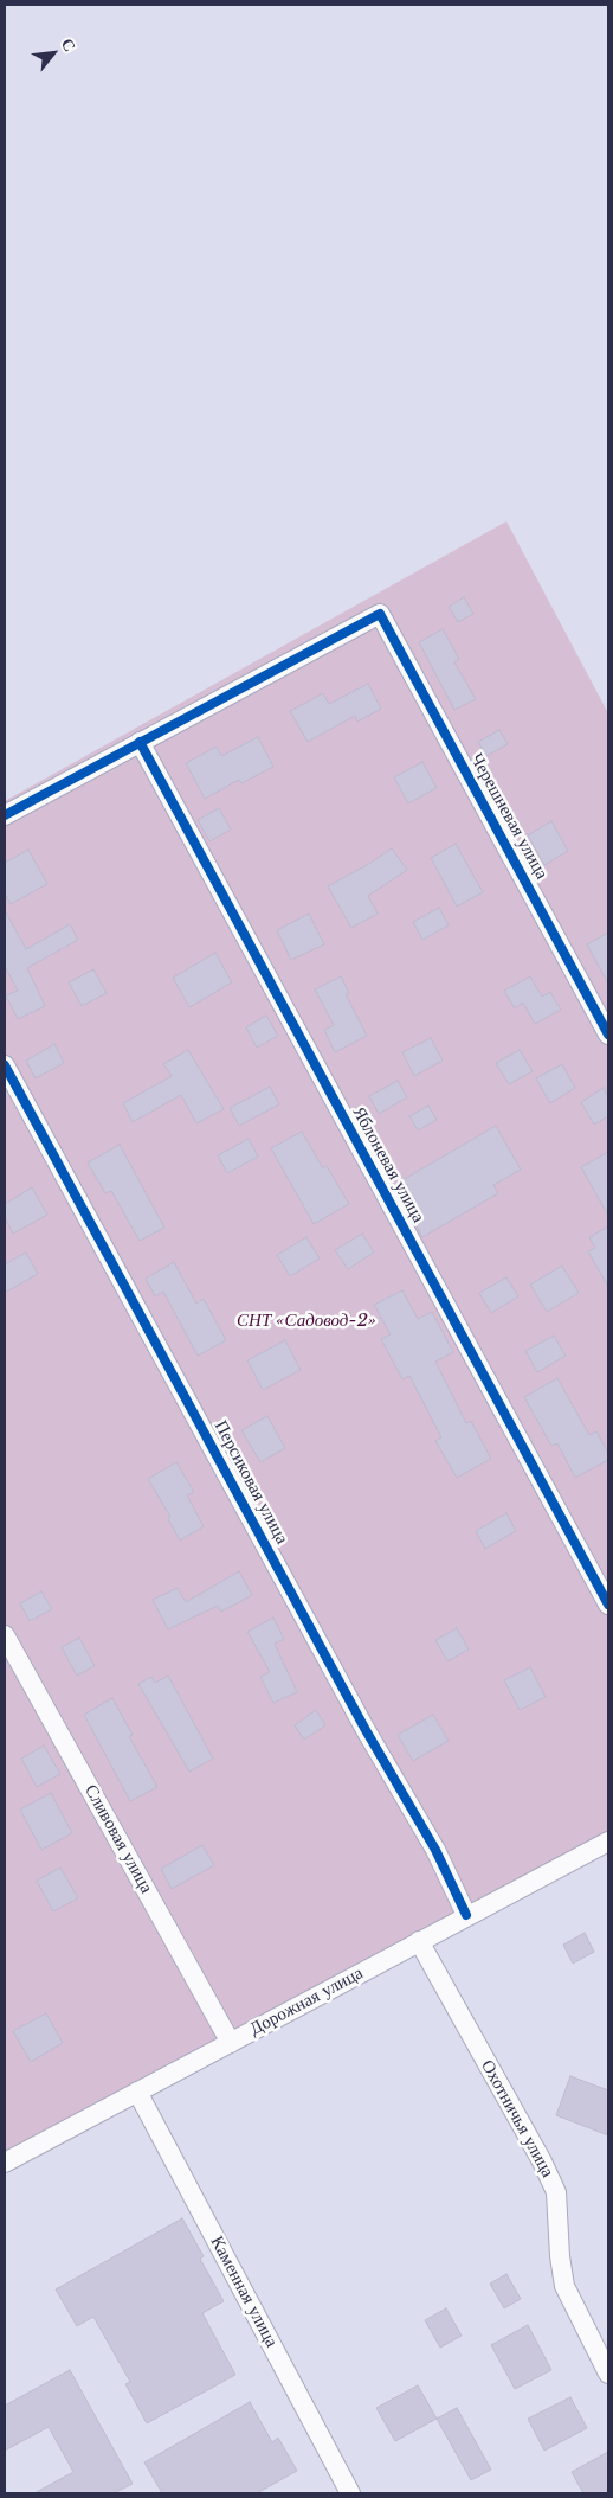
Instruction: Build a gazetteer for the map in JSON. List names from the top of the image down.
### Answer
{
  "streets": {
    "street": [
      "Черешневая улица",
      "Яблоневая улица",
      "Персиковая улица",
      "Сливовая улица",
      "Дорожная улица",
      "Охотничья улица",
      "Каменная улица"
    ]
  },
  "crossings": [
    ["Черешневая улица", "Яблоневая улица"],
    ["Персиковая улица", "Дорожная улица"],
    ["Сливовая улица", "Дорожная улица"],
    ["Дорожная улица", "Охотничья улица"],
    ["Дорожная улица", "Каменная улица"]
  ],
  "parks": ["СНТ «Садовод-2»"],
  "north": "top right"
}
